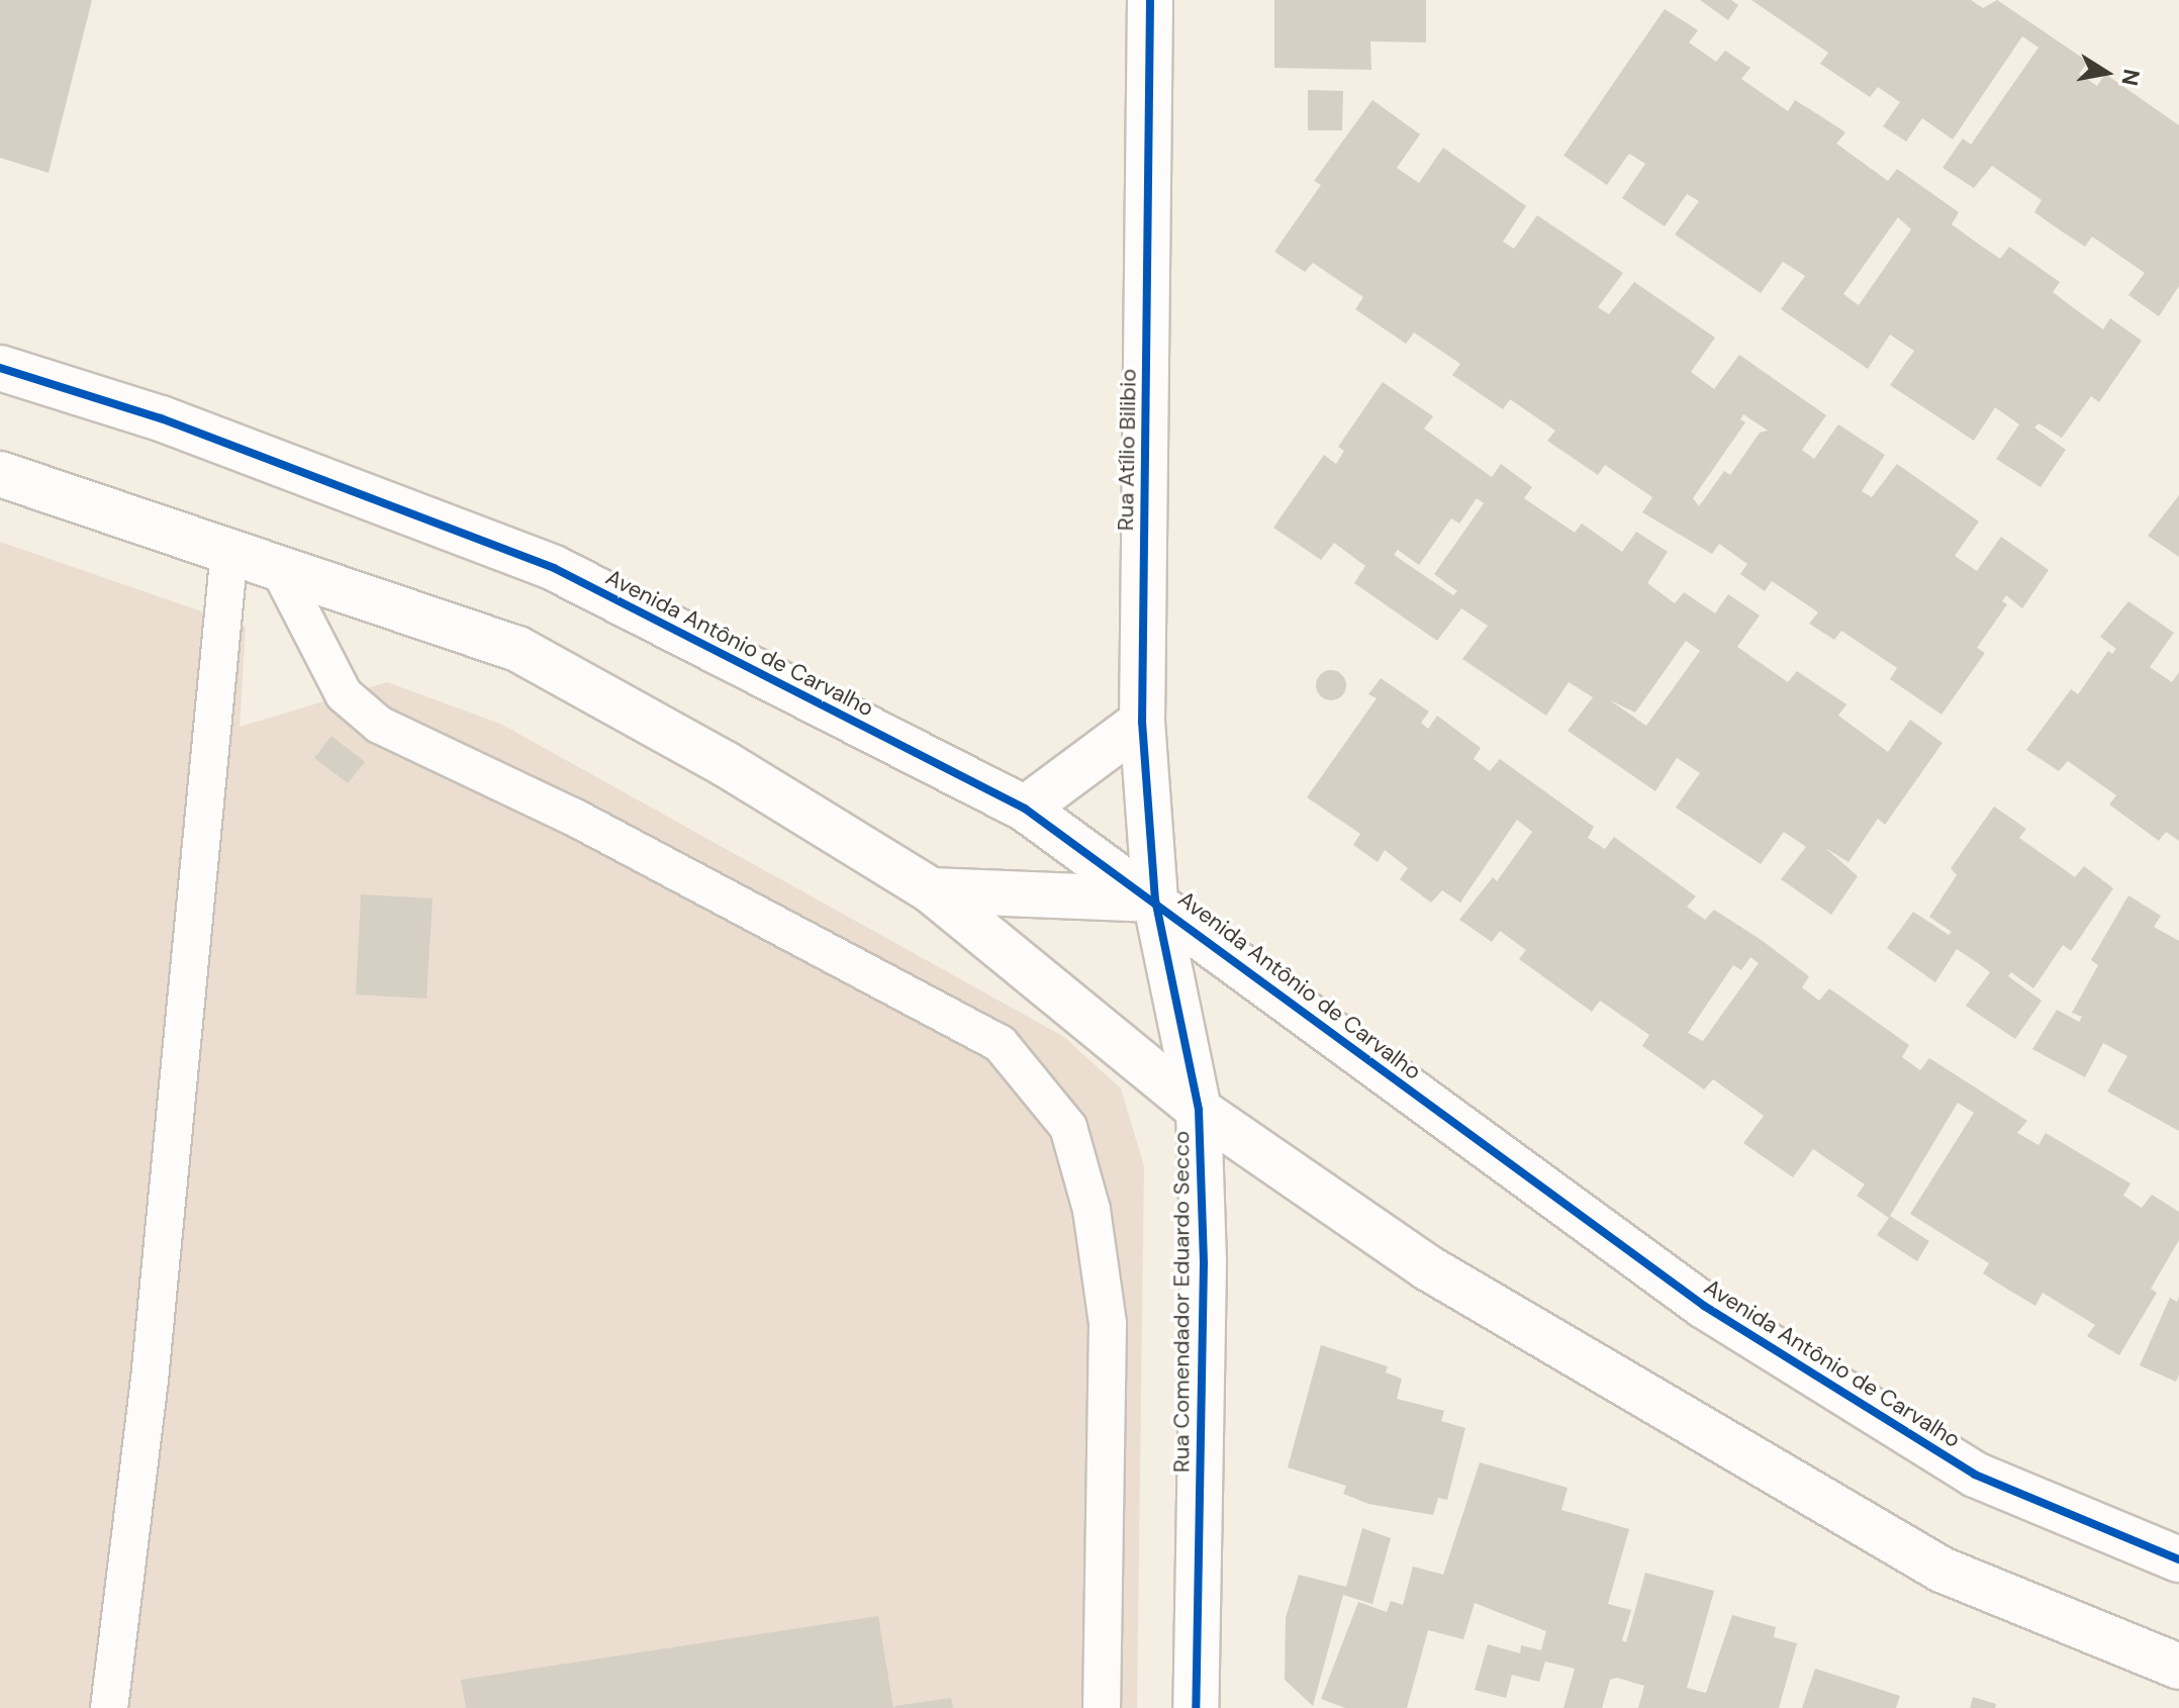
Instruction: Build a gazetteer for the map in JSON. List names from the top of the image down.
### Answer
{
  "streets": {
    "main road": ["Rua Atílio Bilibio", "Avenida Antônio de Carvalho", "Rua Comendador Eduardo Secco"]
  },
  "crossings": [
    ["Rua Atílio Bilibio", "Avenida Antônio de Carvalho"],
    ["Rua Atílio Bilibio", "Rua Comendador Eduardo Secco"],
    ["Avenida Antônio de Carvalho", "Rua Comendador Eduardo Secco"]
  ],
  "north": "right"
}
